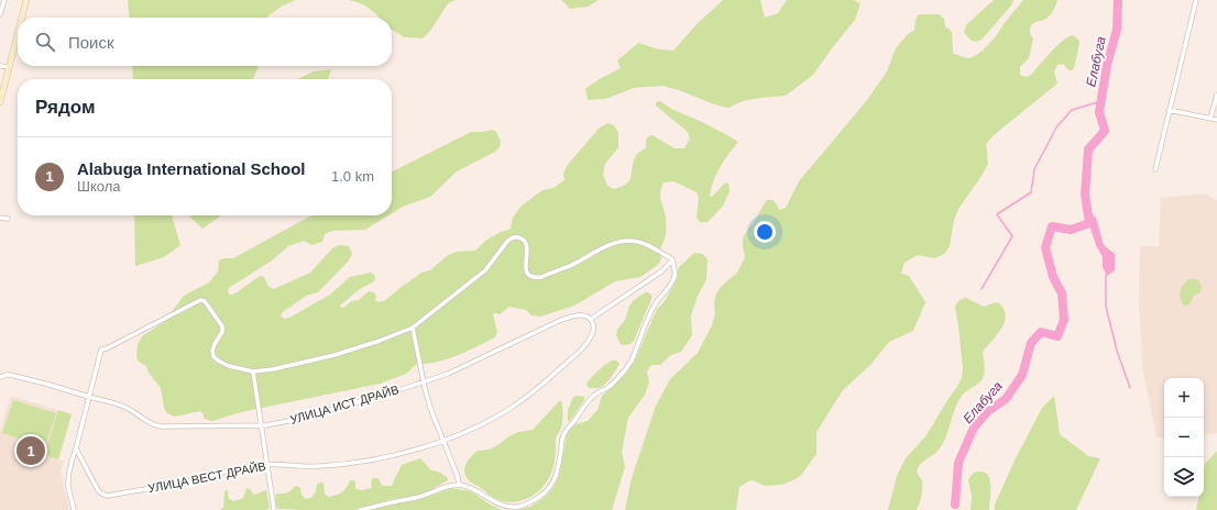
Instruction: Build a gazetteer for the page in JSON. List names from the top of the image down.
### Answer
{
  "streets": {
    "street": ["УЛИЦА ИСТ ДРАЙВ", "УЛИЦА ВЕСТ ДРАЙВ"]
  },
  "crossings": [
    ["УЛИЦА ИСТ ДРАЙВ", "УЛИЦА ВЕСТ ДРАЙВ"]
  ],
  "water": ["Елабуга"],
  "page": {
    "search": "Поиск",
    "heading": "Рядом",
    "list": [
      {
        "mark": "1",
        "name": "Alabuga International School",
        "note": "Школа",
        "value": "1.0 km"
      }
    ],
    "map_buttons": ["+", "−"],
    "pins": "1"
  }
}
